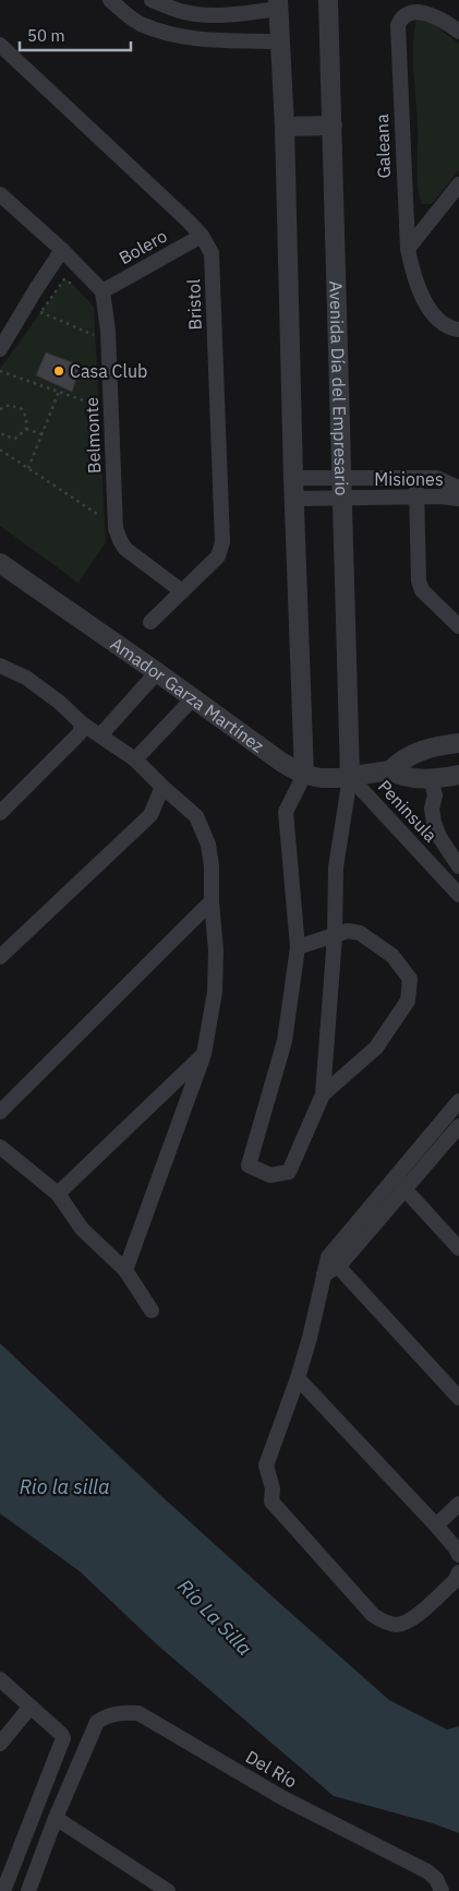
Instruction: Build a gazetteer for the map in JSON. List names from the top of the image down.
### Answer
{
  "streets": {
    "street": [
      "Galeana",
      "Bolero",
      "Bristol",
      "Avenida Día del Empresario",
      "Belmonte",
      "Misiones",
      "Amador Garza Martínez",
      "Peninsula",
      "Del Río"
    ]
  },
  "crossings": [
    ["Bolero", "Bristol"],
    ["Bolero", "Belmonte"],
    ["Bristol", "Belmonte"],
    ["Avenida Día del Empresario", "Misiones"],
    ["Avenida Día del Empresario", "Amador Garza Martínez"],
    ["Avenida Día del Empresario", "Peninsula"],
    ["Amador Garza Martínez", "Peninsula"]
  ],
  "water": ["Rio la silla", "Río La Silla"],
  "places": ["Casa Club"],
  "scale_bar": "50 m"
}
